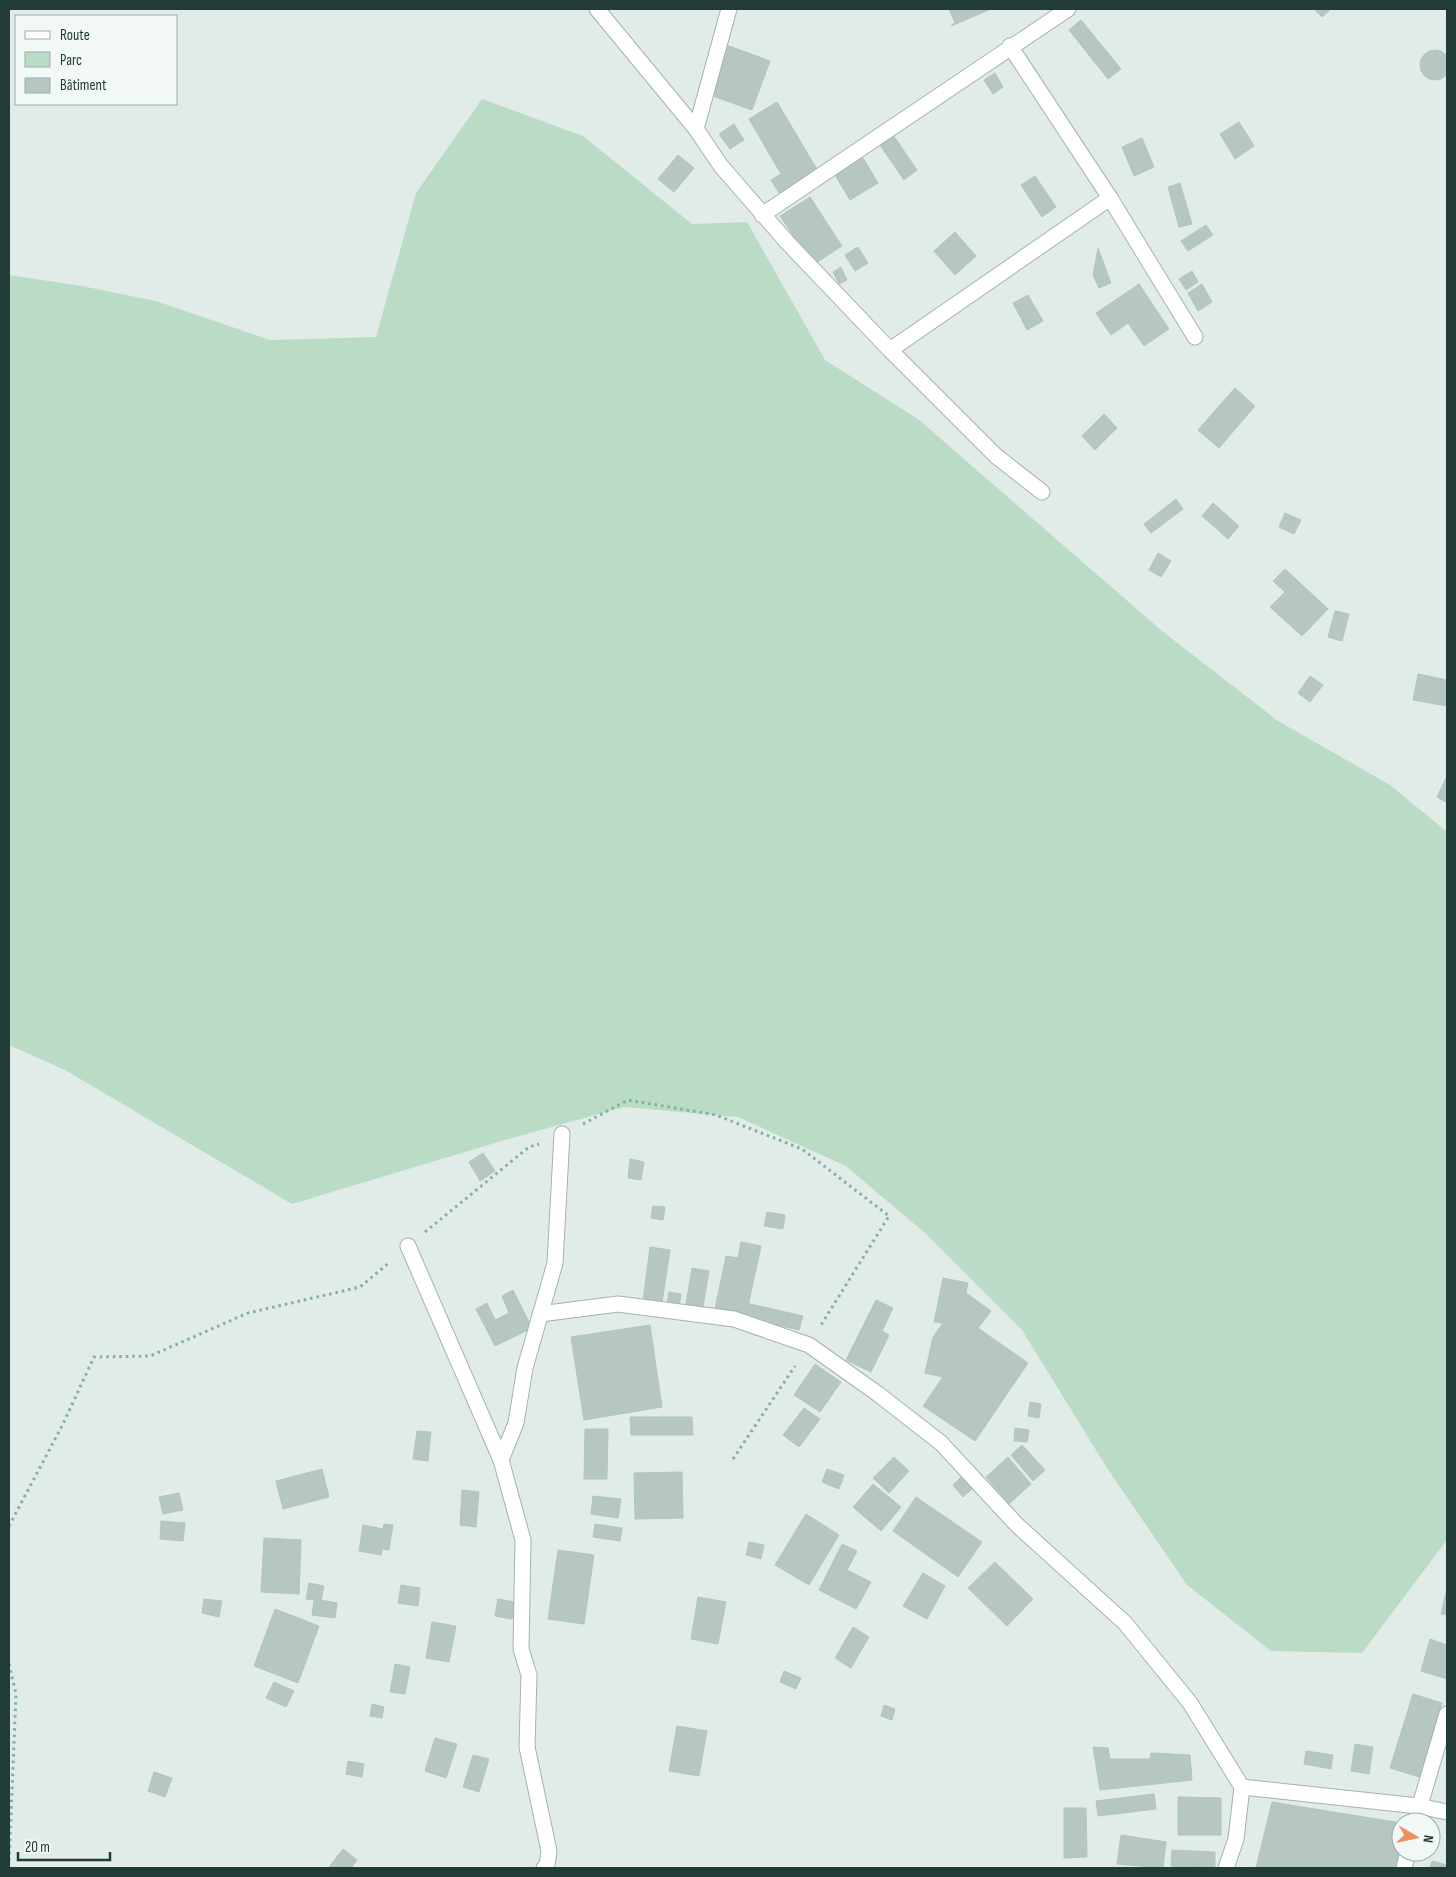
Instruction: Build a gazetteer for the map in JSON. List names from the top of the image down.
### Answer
{
  "legend": ["Route", "Parc", "Bâtiment"],
  "scale_bar": "20 m",
  "north": "right"
}
